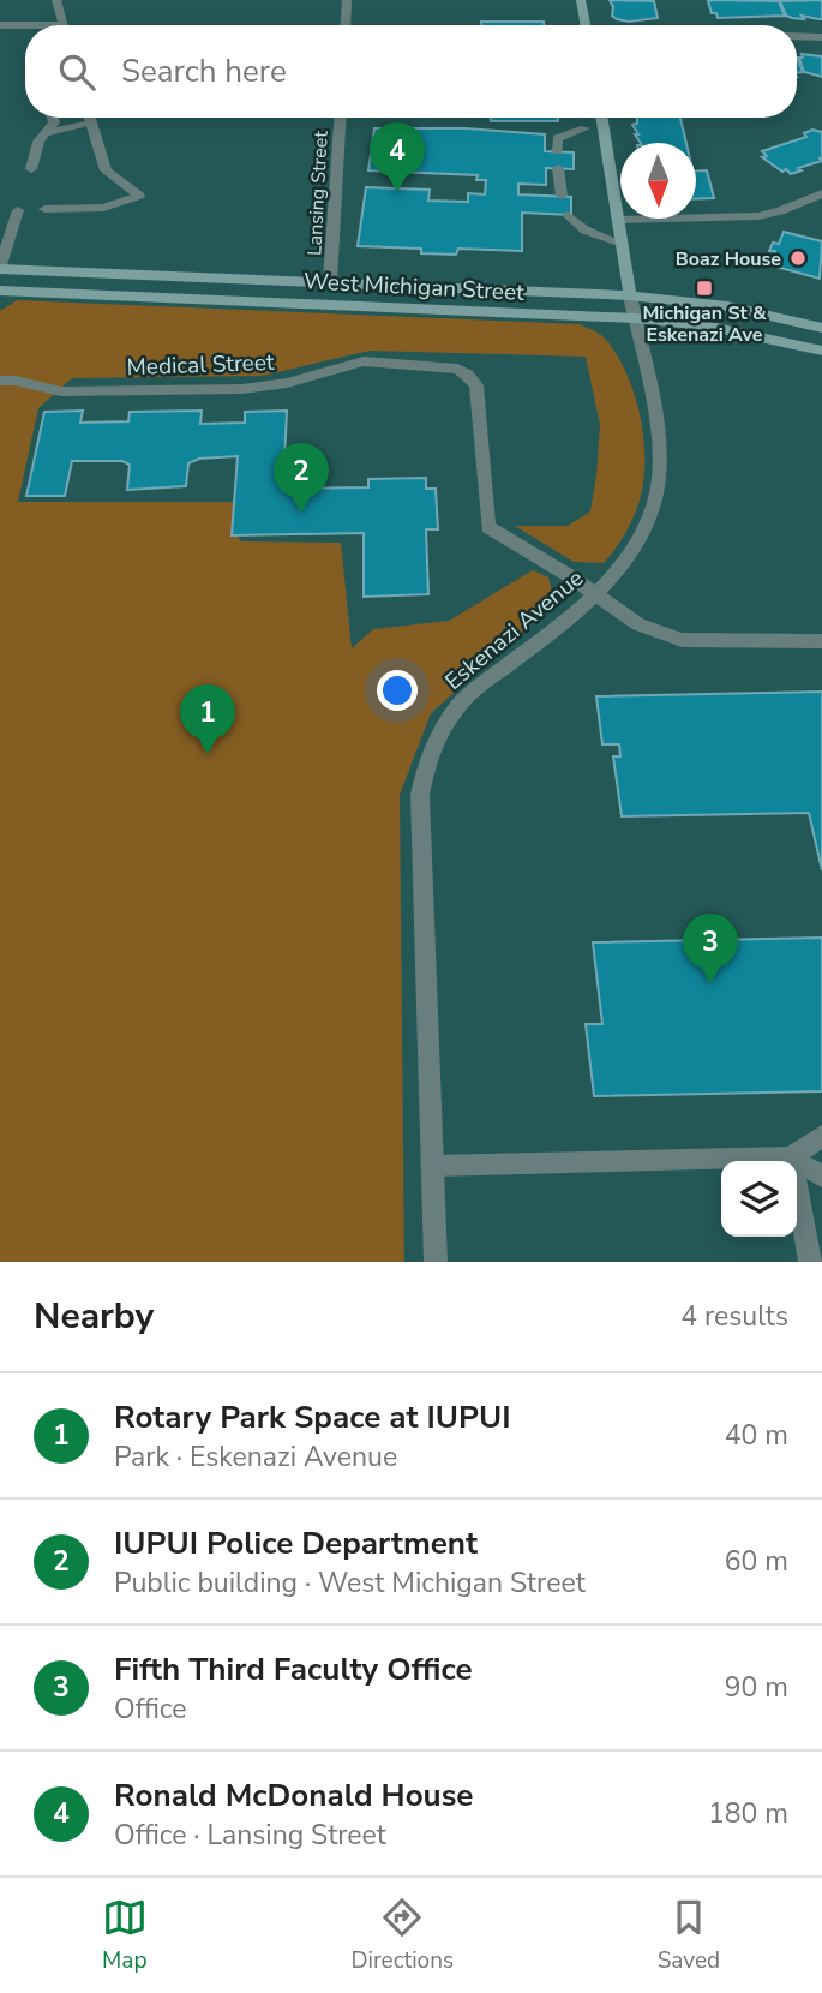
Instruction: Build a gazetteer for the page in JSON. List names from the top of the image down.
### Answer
{
  "streets": {
    "main road": ["West Michigan Street"],
    "street": ["Lansing Street", "Medical Street", "Eskenazi Avenue"]
  },
  "crossings": [
    ["Lansing Street", "West Michigan Street"],
    ["West Michigan Street", "Eskenazi Avenue"],
    ["Medical Street", "Eskenazi Avenue"]
  ],
  "places": {
    "other": ["Boaz House"],
    "transit": ["Michigan St & Eskenazi Ave"]
  },
  "north": "bottom",
  "page": {
    "search": "Search here",
    "pins": [
      "4",
      "2",
      "1",
      "3"
    ],
    "heading": ["Nearby", "4 results"],
    "list": [
      {
        "mark": "1",
        "name": "Rotary Park Space at IUPUI",
        "note": "Park · Eskenazi Avenue",
        "value": "40 m"
      },
      {
        "mark": "2",
        "name": "IUPUI Police Department",
        "note": "Public building · West Michigan Street",
        "value": "60 m"
      },
      {
        "mark": "3",
        "name": "Fifth Third Faculty Office",
        "note": "Office",
        "value": "90 m"
      },
      {
        "mark": "4",
        "name": "Ronald McDonald House",
        "note": "Office · Lansing Street",
        "value": "180 m"
      }
    ],
    "nav": ["Map", "Directions", "Saved"]
  }
}
